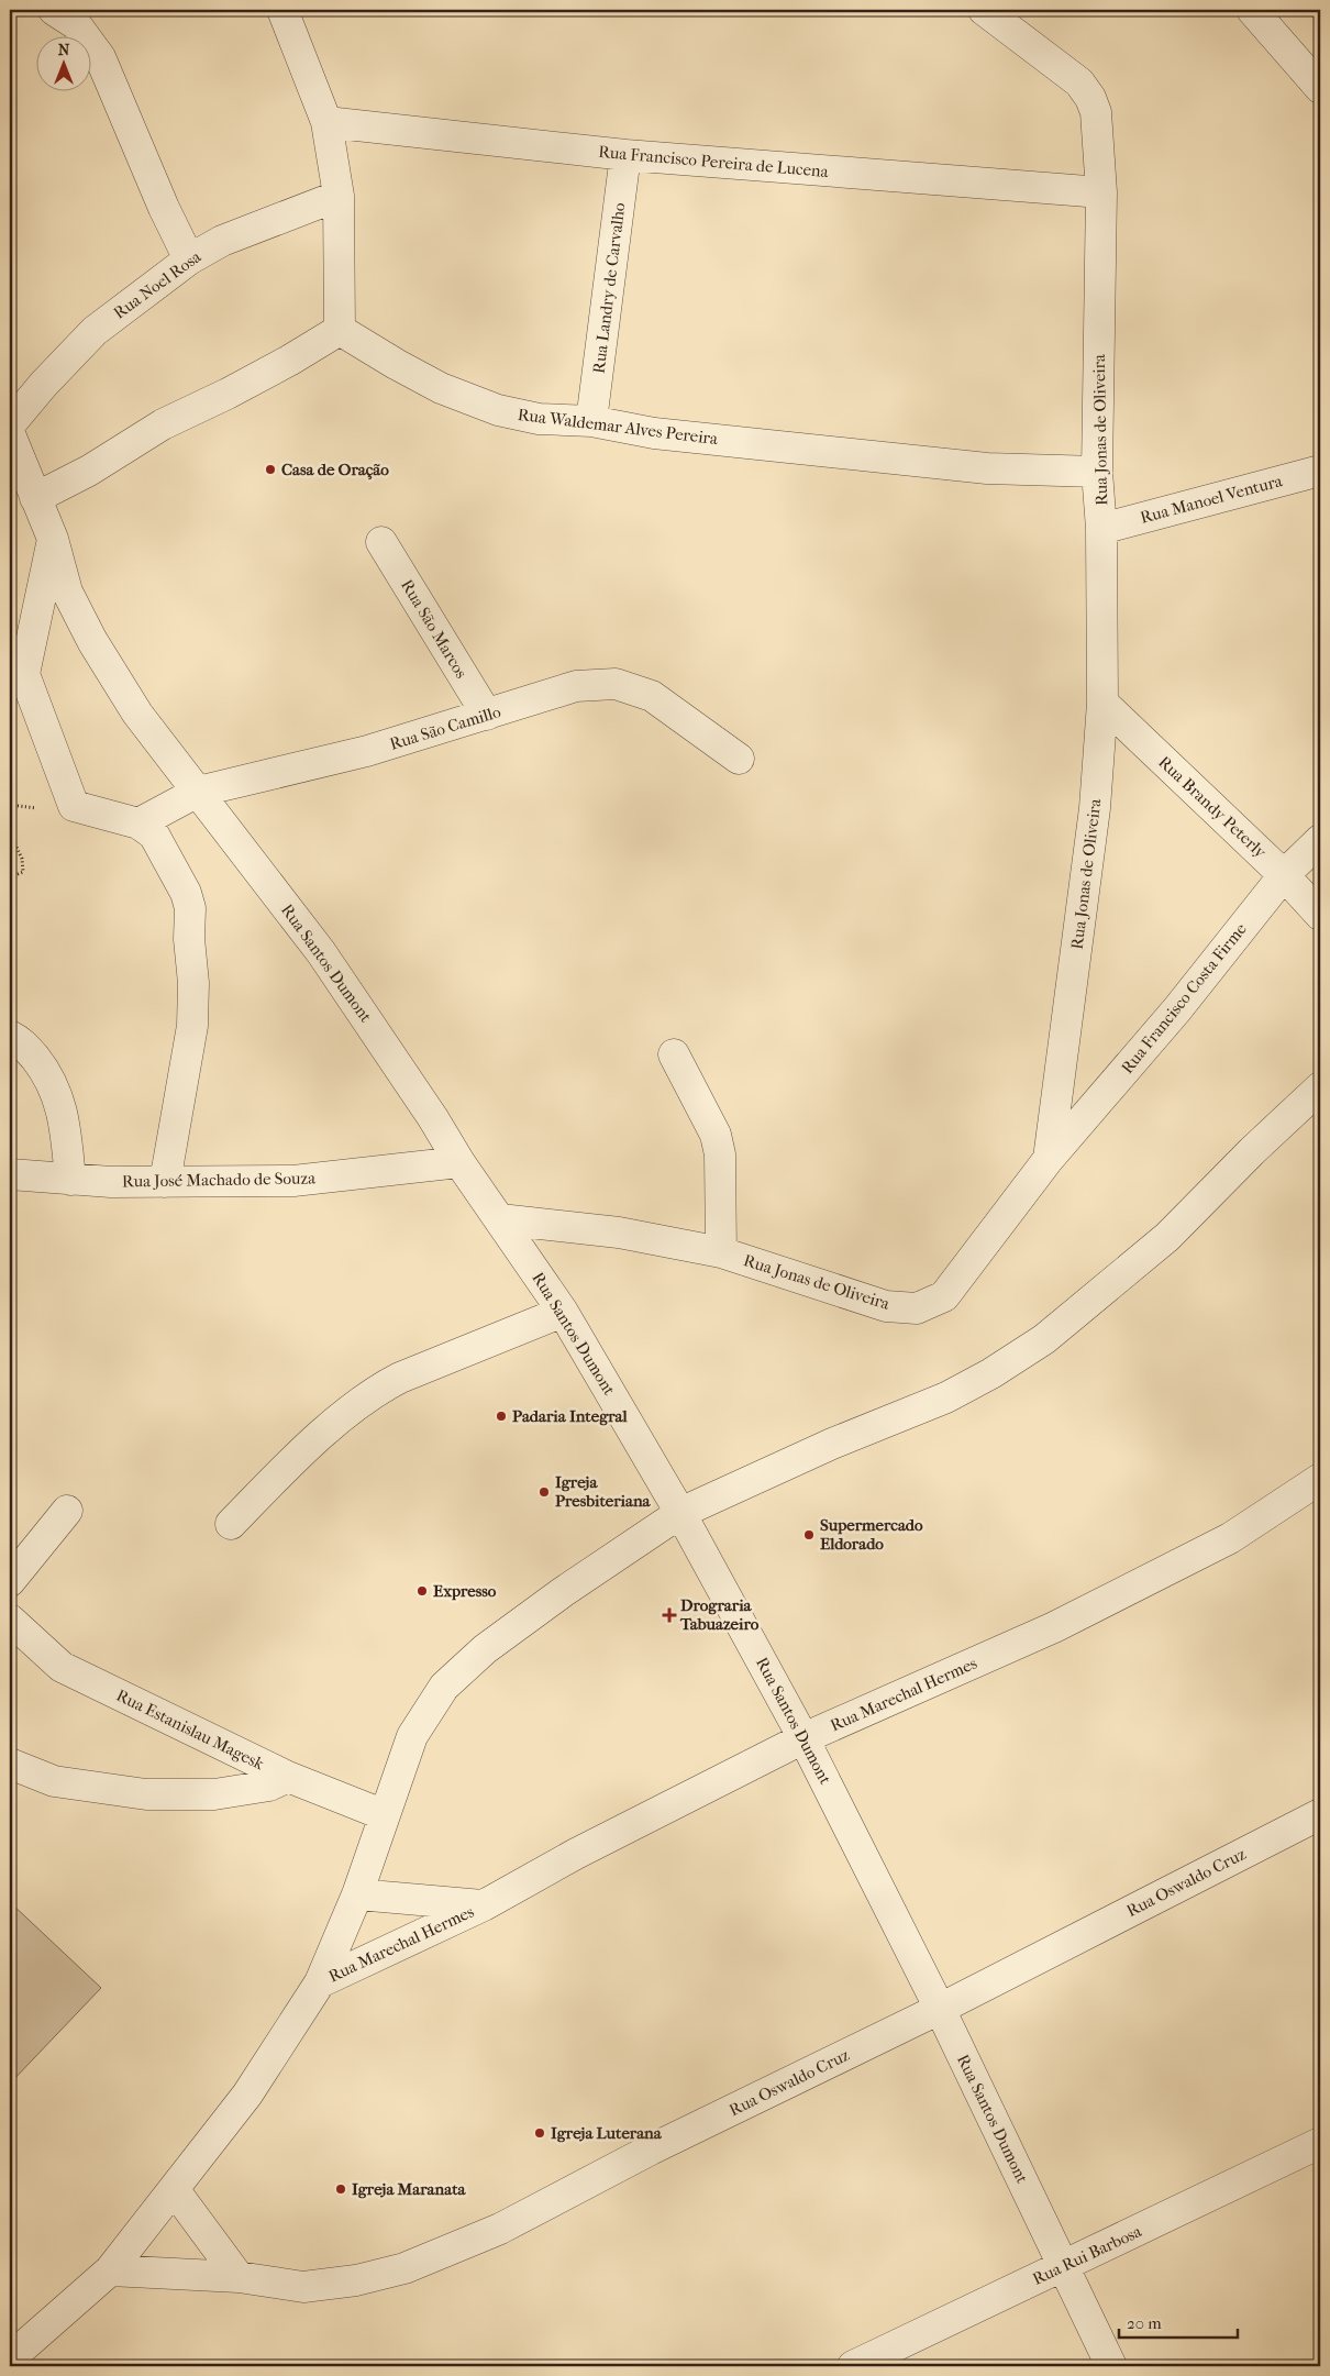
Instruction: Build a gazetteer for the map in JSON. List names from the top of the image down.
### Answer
{
  "streets": {
    "street": [
      "Rua Francisco Pereira de Lucena",
      "Rua Noel Rosa",
      "Rua Landry de Carvalho",
      "Rua Waldemar Alves Pereira",
      "Rua Jonas de Oliveira",
      "Rua Manoel Ventura",
      "Rua São Marcos",
      "Rua São Camillo",
      "Rua Brandy Peterly",
      "Rua Santos Dumont",
      "Rua Francisco Costa Firme",
      "Rua José Machado de Souza",
      "Rua Marechal Hermes",
      "Rua Estanislau Magesk",
      "Rua Oswaldo Cruz",
      "Rua Rui Barbosa"
    ]
  },
  "crossings": [
    ["Rua Francisco Pereira de Lucena", "Rua Landry de Carvalho"],
    ["Rua Francisco Pereira de Lucena", "Rua Jonas de Oliveira"],
    ["Rua Landry de Carvalho", "Rua Waldemar Alves Pereira"],
    ["Rua Waldemar Alves Pereira", "Rua Jonas de Oliveira"],
    ["Rua Jonas de Oliveira", "Rua Manoel Ventura"],
    ["Rua Jonas de Oliveira", "Rua Brandy Peterly"],
    ["Rua Jonas de Oliveira", "Rua Santos Dumont"],
    ["Rua Jonas de Oliveira", "Rua Francisco Costa Firme"],
    ["Rua São Marcos", "Rua São Camillo"],
    ["Rua São Camillo", "Rua Santos Dumont"],
    ["Rua Brandy Peterly", "Rua Francisco Costa Firme"],
    ["Rua Santos Dumont", "Rua José Machado de Souza"],
    ["Rua Santos Dumont", "Rua Marechal Hermes"],
    ["Rua Santos Dumont", "Rua Oswaldo Cruz"],
    ["Rua Santos Dumont", "Rua Rui Barbosa"]
  ],
  "places": {
    "other": [
      "Casa de Oração",
      "Padaria Integral",
      "Igreja Presbiteriana",
      "Supermercado Eldorado",
      "Expresso",
      "Igreja Luterana",
      "Igreja Maranata"
    ],
    "health": ["Drograria Tabuazeiro"]
  },
  "scale_bar": "20 m",
  "north": "top"
}
